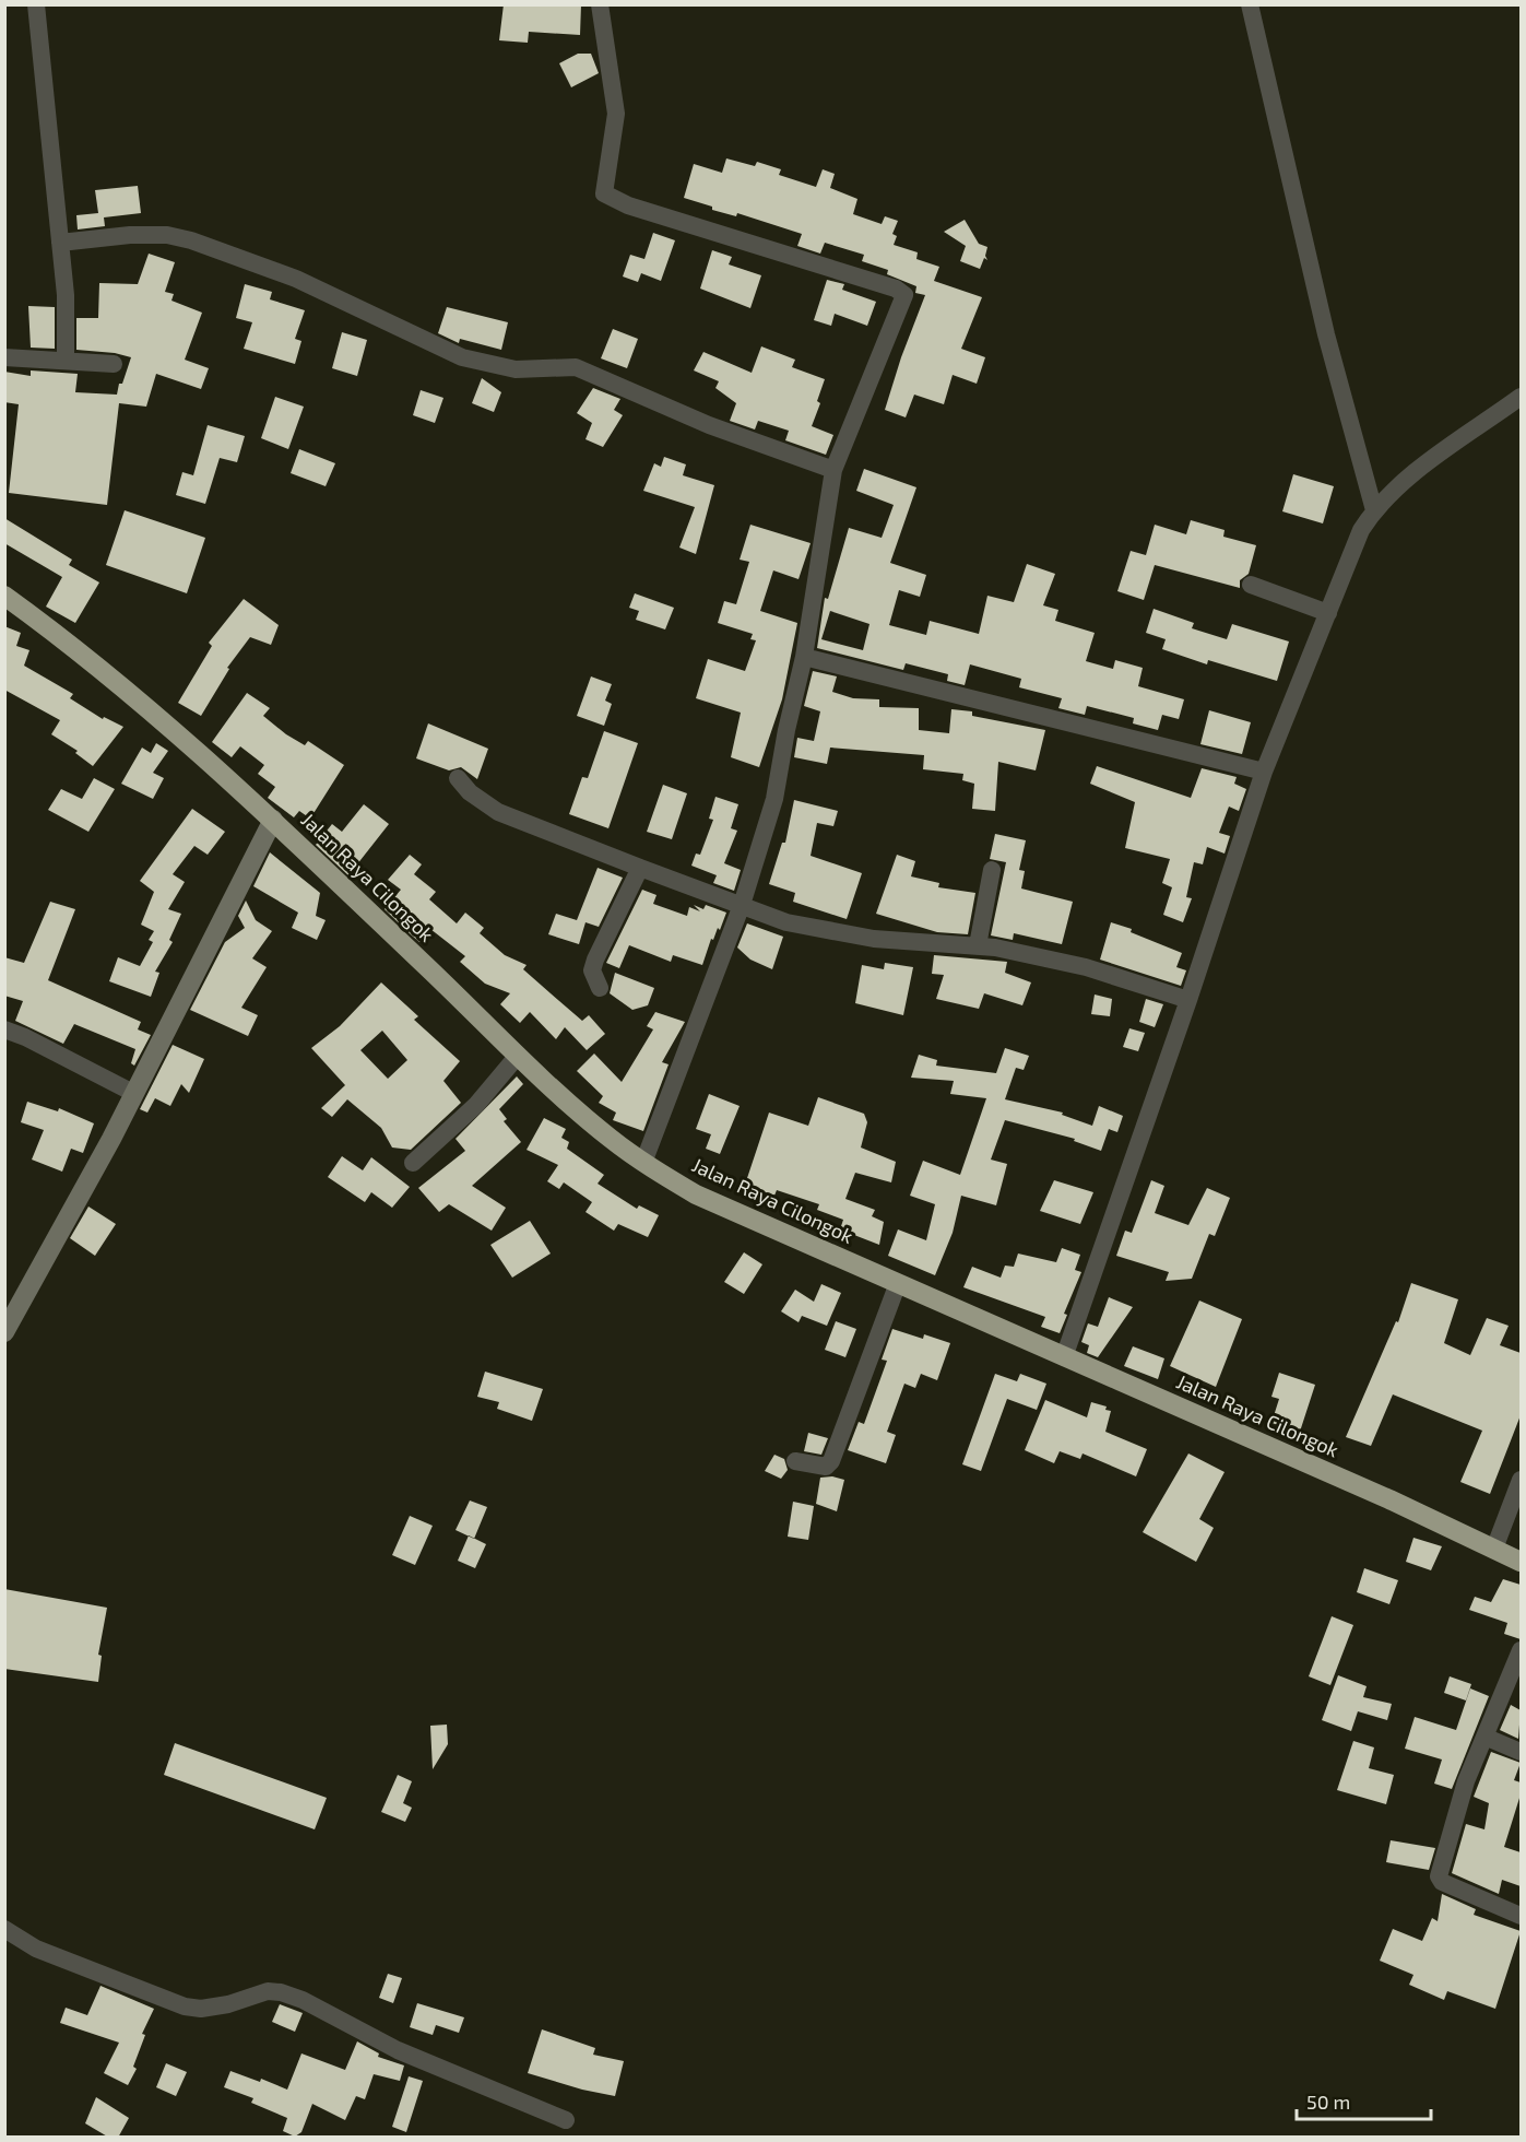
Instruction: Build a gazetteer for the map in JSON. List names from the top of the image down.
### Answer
{
  "streets": {
    "highway": ["Jalan Raya Cilongok"]
  },
  "scale_bar": "50 m"
}
